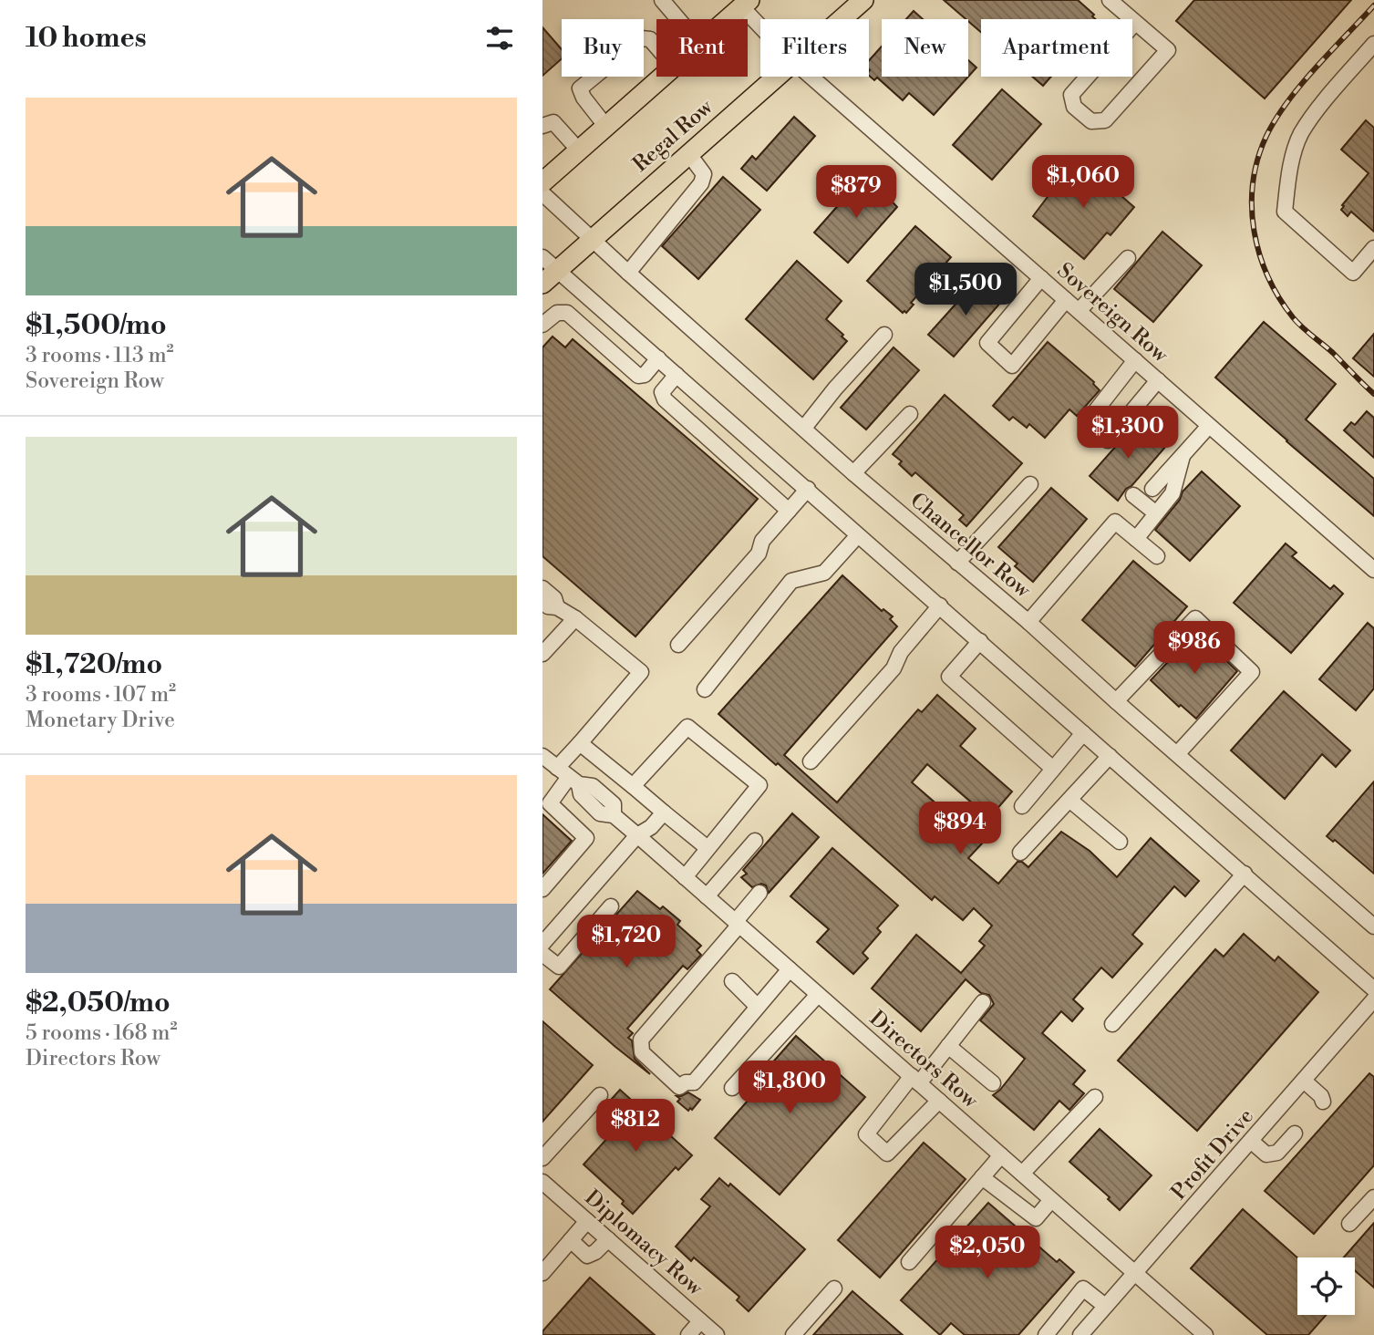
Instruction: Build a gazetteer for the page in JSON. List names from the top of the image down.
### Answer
{
  "streets": {
    "main road": ["Regal Row"],
    "street": [
      "Sovereign Row",
      "Chancellor Row",
      "Directors Row",
      "Profit Drive",
      "Diplomacy Row"
    ]
  },
  "crossings": [
    ["Regal Row", "Chancellor Row"],
    ["Directors Row", "Profit Drive"]
  ],
  "page": {
    "heading": "10 homes",
    "chip": [
      "Buy",
      "Rent",
      "Filters",
      "New",
      "Apartment"
    ],
    "list": [
      {
        "name": "$1,500/mo",
        "note": "3 rooms · 113 m² · Sovereign Row"
      },
      {
        "name": "$1,720/mo",
        "note": "3 rooms · 107 m² · Monetary Drive"
      },
      {
        "name": "$2,050/mo",
        "note": "5 rooms · 168 m² · Directors Row"
      }
    ],
    "price": [
      "$1,060",
      "$879",
      "$1,500",
      "$1,300",
      "$986",
      "$894",
      "$1,720",
      "$1,800",
      "$812",
      "$2,050"
    ]
  }
}
